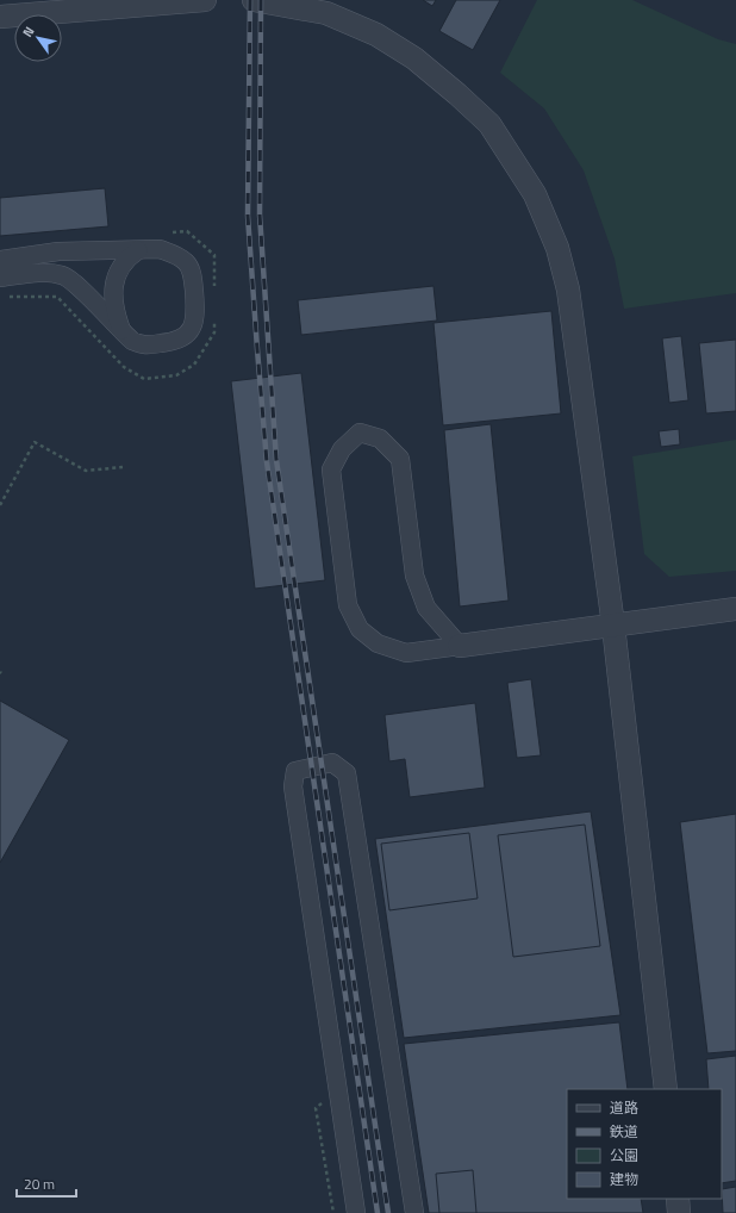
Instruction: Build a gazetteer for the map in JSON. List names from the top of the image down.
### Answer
{
  "legend": [
    "道路",
    "鉄道",
    "公園",
    "建物"
  ],
  "scale_bar": "20 m",
  "north": "top left"
}
